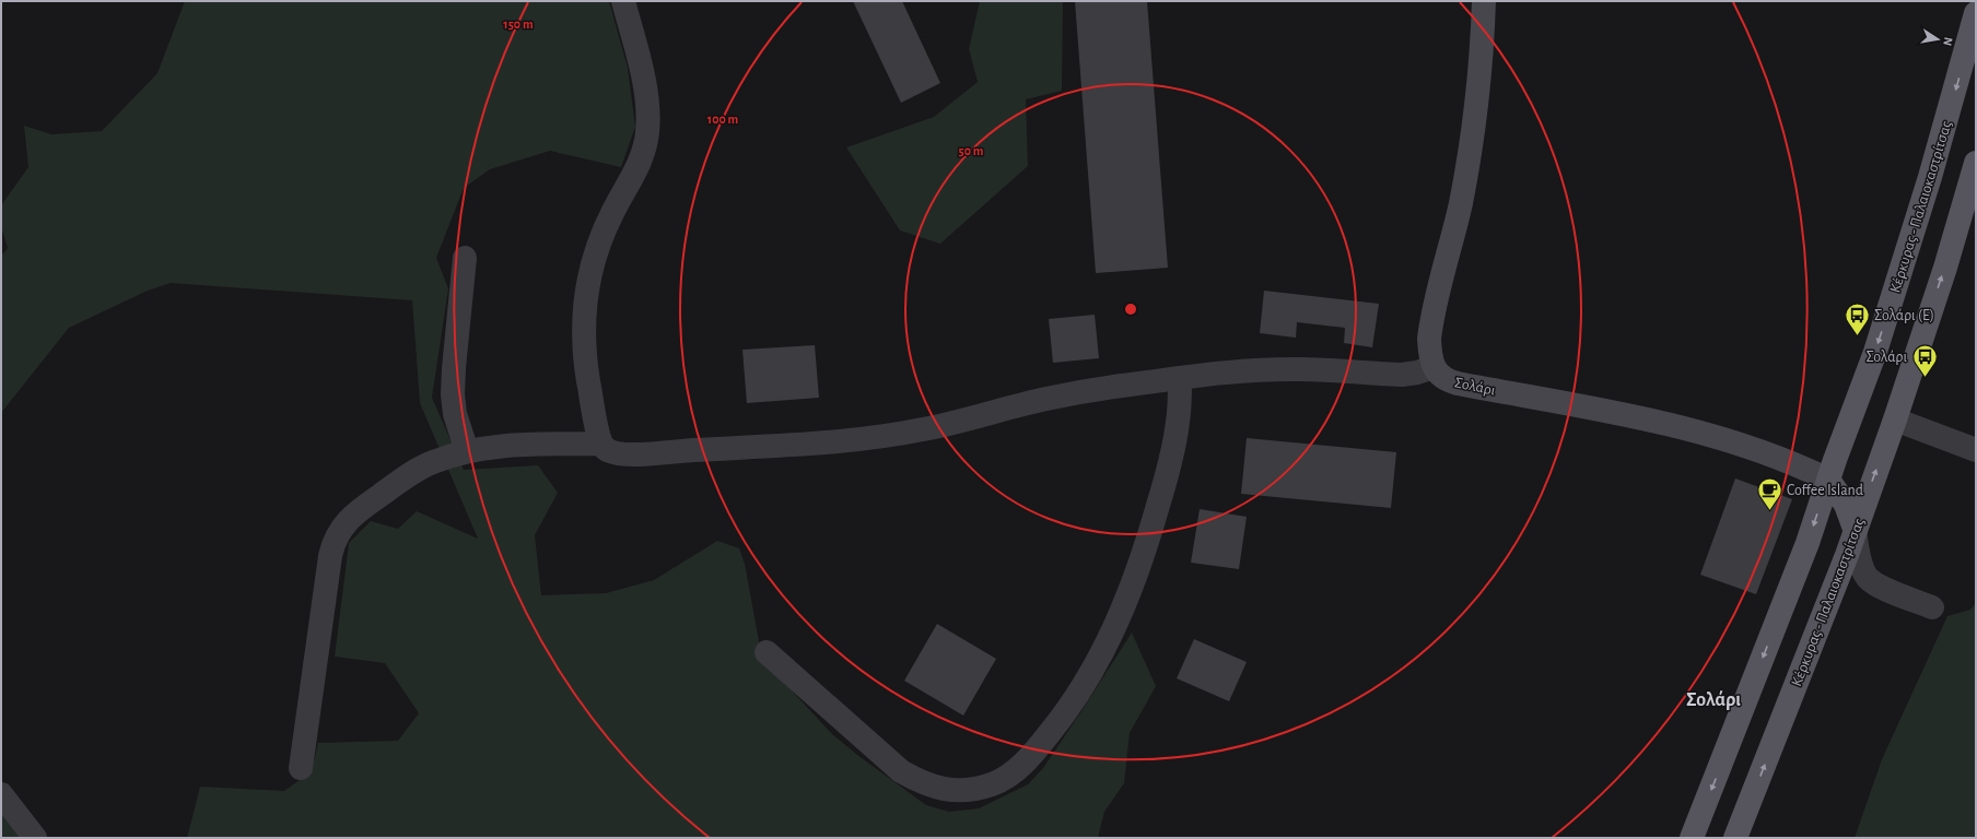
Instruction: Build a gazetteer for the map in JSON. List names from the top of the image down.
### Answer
{
  "streets": {
    "main road": ["Κέρκυρας - Παλαιοκαστρίτσας"],
    "street": ["Σολάρι"]
  },
  "crossings": [
    ["Κέρκυρας - Παλαιοκαστρίτσας", "Σολάρι"]
  ],
  "districts": ["Σολάρι"],
  "places": {
    "bus stop": ["Σολάρι (E)", "Σολάρι"],
    "cafe": ["Coffee Island"]
  },
  "north": "right",
  "rings": ["150 m", "100 m", "50 m"]
}
